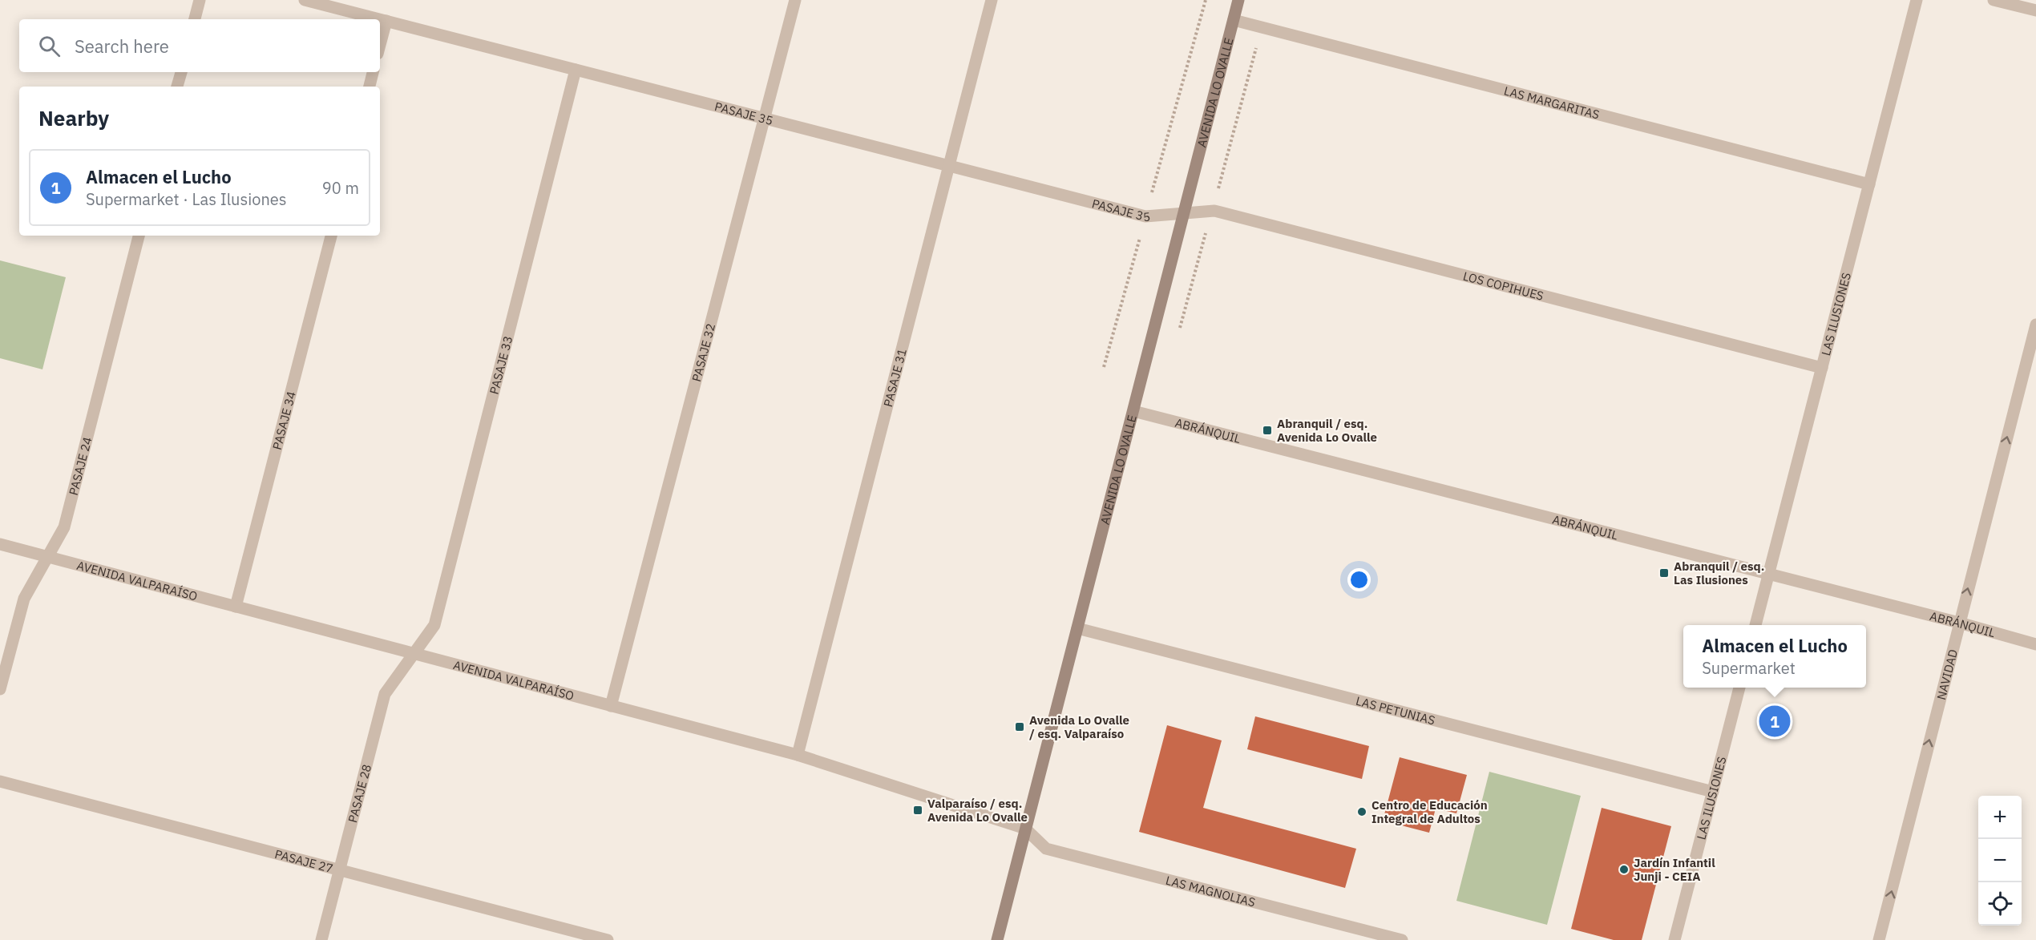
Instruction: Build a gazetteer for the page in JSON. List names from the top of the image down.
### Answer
{
  "streets": {
    "main road": ["AVENIDA LO OVALLE"],
    "street": [
      "LAS MARGARITAS",
      "PASAJE 35",
      "LOS COPIHUES",
      "LAS ILUSIONES",
      "PASAJE 32",
      "PASAJE 33",
      "PASAJE 31",
      "PASAJE 34",
      "ABRÁNQUIL",
      "PASAJE 24",
      "AVENIDA VALPARAÍSO",
      "NAVIDAD",
      "LAS PETUNIAS",
      "PASAJE 28",
      "PASAJE 27",
      "LAS MAGNOLIAS"
    ]
  },
  "crossings": [
    ["AVENIDA LO OVALLE", "LAS MARGARITAS"],
    ["AVENIDA LO OVALLE", "PASAJE 35"],
    ["AVENIDA LO OVALLE", "LOS COPIHUES"],
    ["AVENIDA LO OVALLE", "ABRÁNQUIL"],
    ["AVENIDA LO OVALLE", "AVENIDA VALPARAÍSO"],
    ["AVENIDA LO OVALLE", "LAS PETUNIAS"],
    ["AVENIDA LO OVALLE", "LAS MAGNOLIAS"],
    ["LAS MARGARITAS", "LAS ILUSIONES"],
    ["PASAJE 35", "LOS COPIHUES"],
    ["PASAJE 35", "PASAJE 32"],
    ["PASAJE 35", "PASAJE 33"],
    ["PASAJE 35", "PASAJE 31"],
    ["LOS COPIHUES", "LAS ILUSIONES"],
    ["LAS ILUSIONES", "ABRÁNQUIL"],
    ["LAS ILUSIONES", "LAS PETUNIAS"],
    ["PASAJE 32", "AVENIDA VALPARAÍSO"],
    ["PASAJE 33", "AVENIDA VALPARAÍSO"],
    ["PASAJE 33", "PASAJE 28"],
    ["PASAJE 31", "AVENIDA VALPARAÍSO"],
    ["PASAJE 34", "AVENIDA VALPARAÍSO"],
    ["ABRÁNQUIL", "NAVIDAD"],
    ["PASAJE 24", "AVENIDA VALPARAÍSO"],
    ["AVENIDA VALPARAÍSO", "PASAJE 28"],
    ["AVENIDA VALPARAÍSO", "LAS MAGNOLIAS"],
    ["PASAJE 28", "PASAJE 27"]
  ],
  "one_way": ["NAVIDAD"],
  "places": {
    "transit": [
      "Abranquil / esq. Avenida Lo Ovalle",
      "Abranquil / esq. Las Ilusiones",
      "Avenida Lo Ovalle / esq. Valparaíso",
      "Valparaíso / esq. Avenida Lo Ovalle"
    ],
    "other": ["Centro de Educación Integral de Adultos", "Jardín Infantil Junji - CEIA"]
  },
  "page": {
    "search": "Search here",
    "heading": "Nearby",
    "list": [
      {
        "mark": "1",
        "name": "Almacen el Lucho",
        "note": "Supermarket · Las Ilusiones",
        "value": "90 m"
      }
    ],
    "popup": ["Almacen el Lucho", "Supermarket"],
    "pins": "1",
    "map_buttons": ["+", "−"]
  }
}
